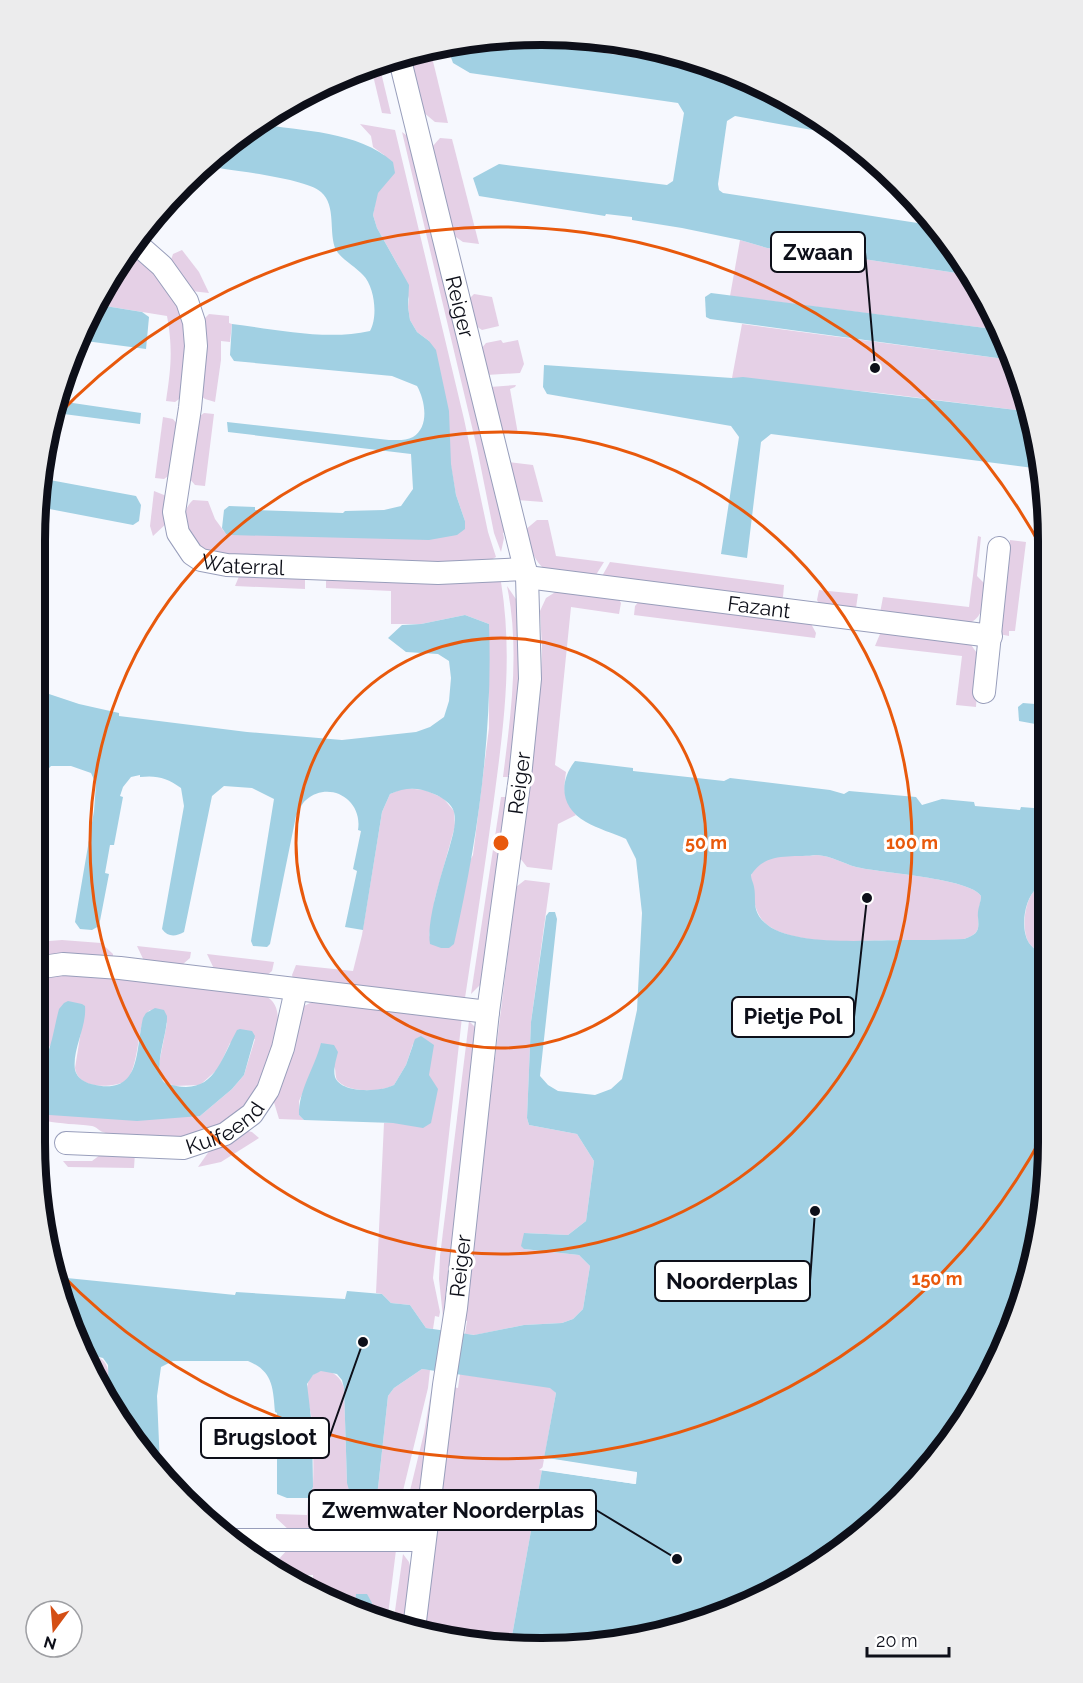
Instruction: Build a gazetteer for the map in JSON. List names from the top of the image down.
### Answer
{
  "streets": {
    "street": [
      "Reiger",
      "Waterral",
      "Fazant",
      "Kuifeend"
    ]
  },
  "crossings": [
    ["Reiger", "Waterral"],
    ["Reiger", "Fazant"],
    ["Waterral", "Fazant"]
  ],
  "places": [
    "Zwaan",
    "Pietje Pol",
    "Noorderplas",
    "Brugsloot",
    "Zwemwater Noorderplas"
  ],
  "scale_bar": "20 m",
  "north": "bottom",
  "rings": ["50 m", "100 m", "150 m"]
}
